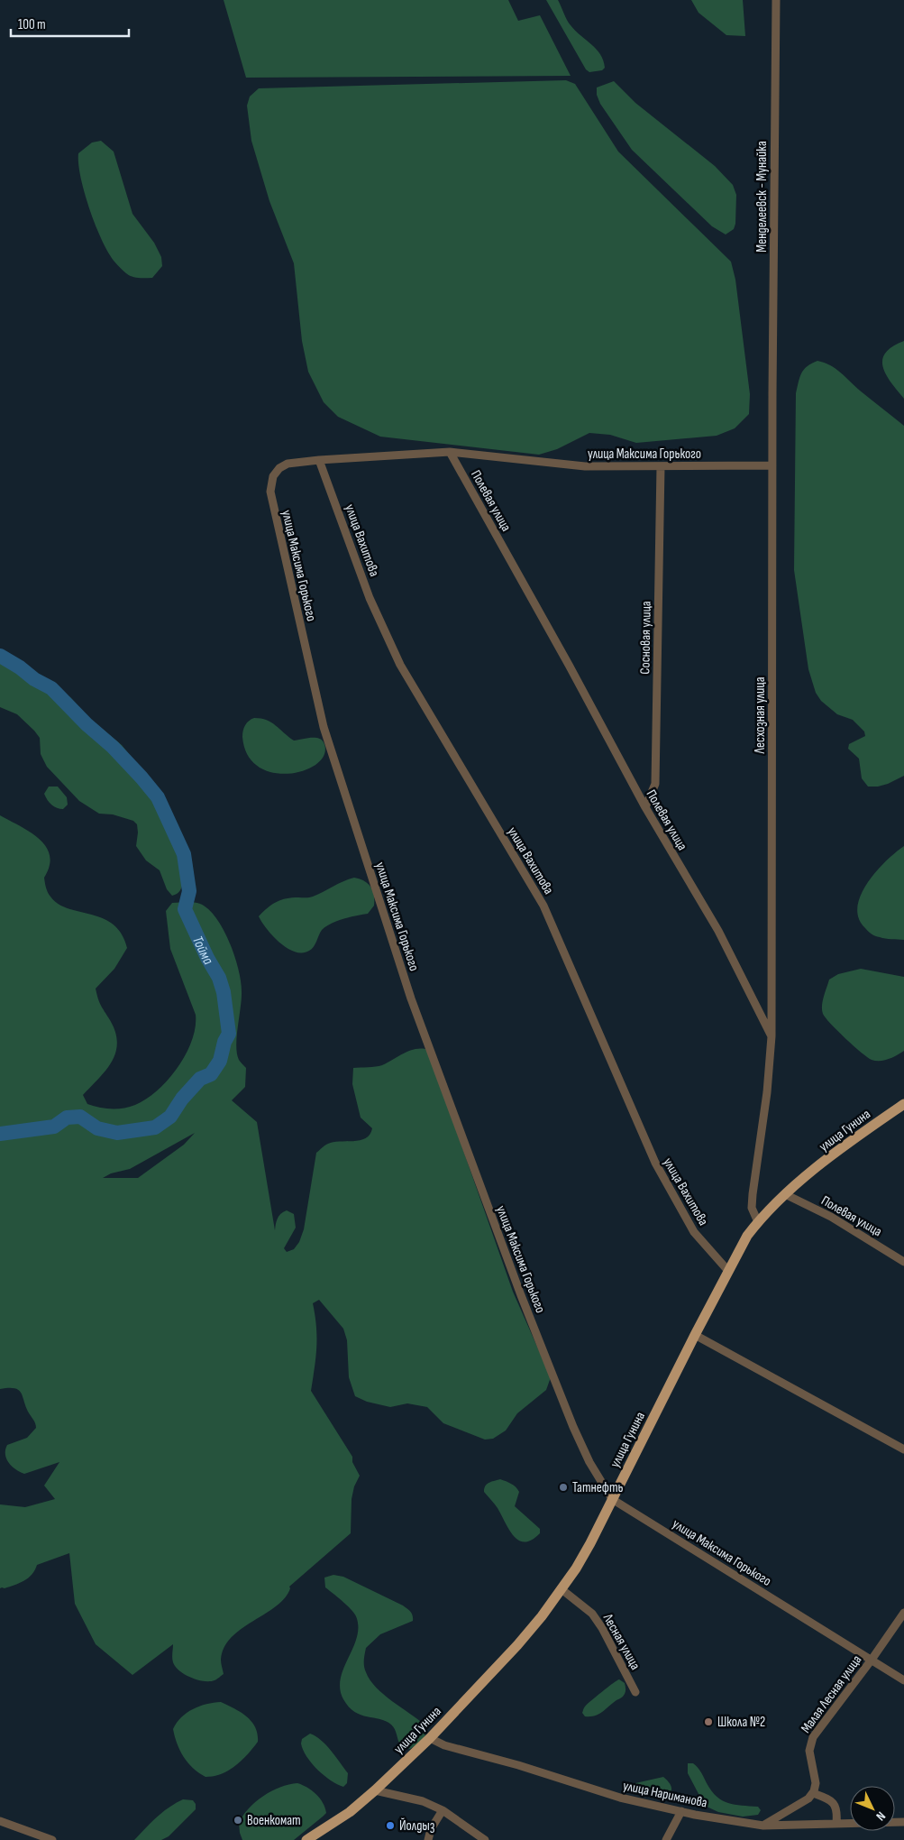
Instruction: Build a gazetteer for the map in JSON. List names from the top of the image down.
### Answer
{
  "streets": {
    "main road": ["улица Гунина"],
    "street": [
      "Менделеевск - Мунайка",
      "улица Максима Горького",
      "Полевая улица",
      "улица Вахитова",
      "Сосновая улица",
      "Лесхозная улица",
      "Лесная улица",
      "Малая Лесная улица",
      "улица Нариманова"
    ]
  },
  "crossings": [
    ["Менделеевск - Мунайка", "Лесхозная улица"],
    ["улица Максима Горького", "Полевая улица"],
    ["улица Максима Горького", "улица Вахитова"],
    ["улица Максима Горького", "Сосновая улица"],
    ["улица Максима Горького", "Лесхозная улица"],
    ["улица Максима Горького", "улица Гунина"],
    ["улица Максима Горького", "Малая Лесная улица"],
    ["Полевая улица", "Сосновая улица"],
    ["Полевая улица", "Лесхозная улица"],
    ["Полевая улица", "улица Гунина"],
    ["улица Вахитова", "улица Гунина"],
    ["улица Гунина", "Лесная улица"],
    ["улица Гунина", "улица Нариманова"]
  ],
  "water": ["Тойма"],
  "places": [
    "Татнефть",
    "Школа №2",
    "Военкомат",
    "Йолдыз"
  ],
  "scale_bar": "100 m",
  "north": "bottom right"
}
